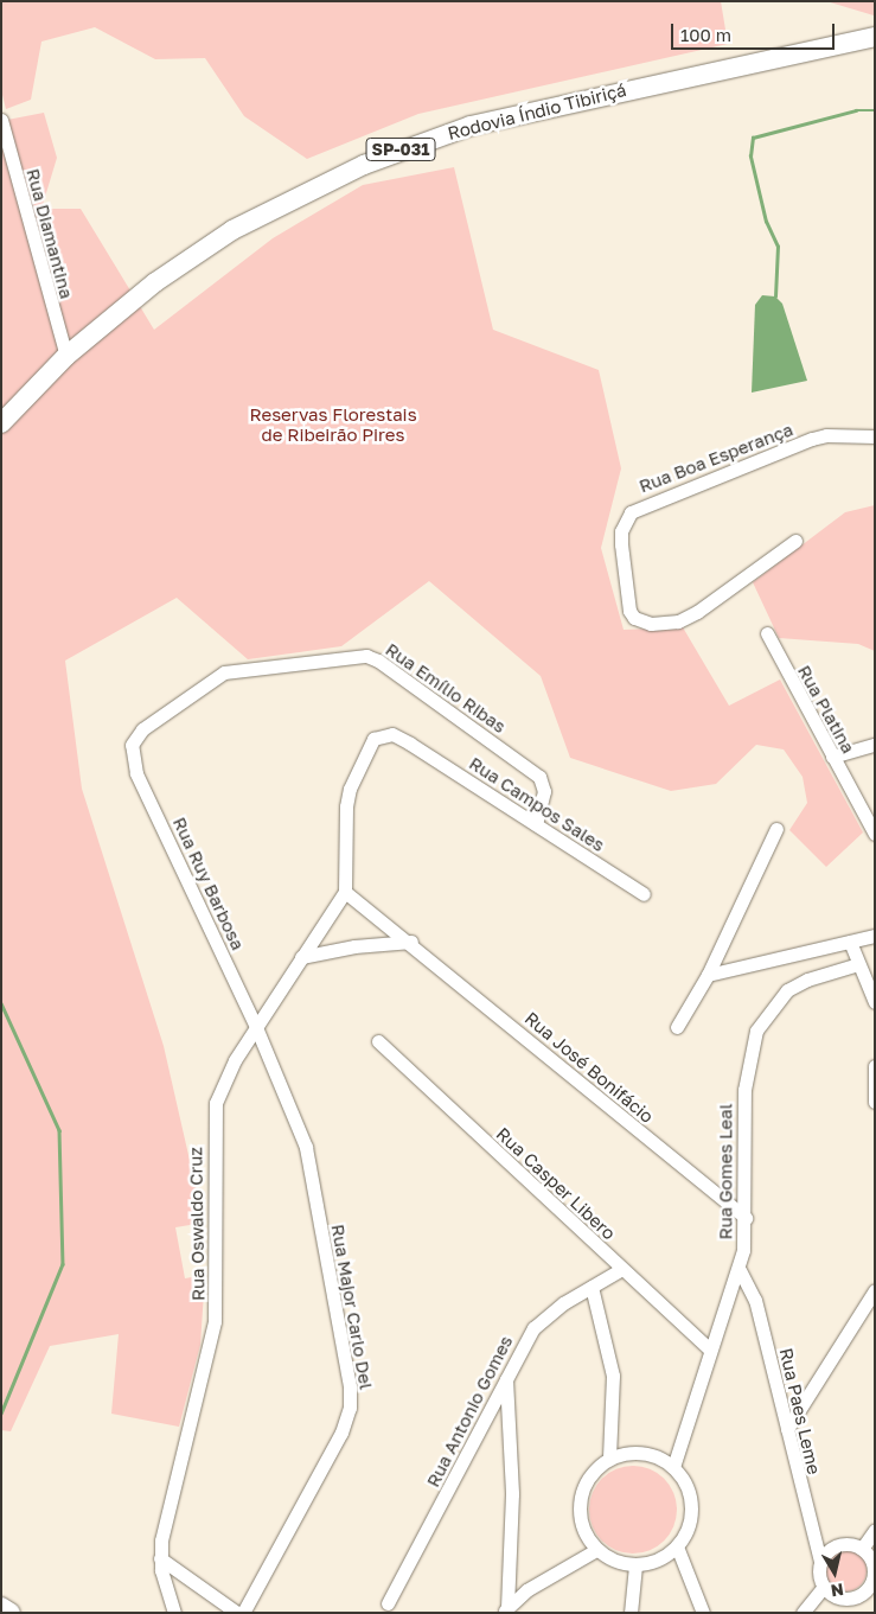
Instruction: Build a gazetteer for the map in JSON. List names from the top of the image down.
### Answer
{
  "streets": {
    "highway": ["Rodovia Índio Tibiriçá", "SP-031"],
    "street": [
      "Rua Diamantina",
      "Rua Boa Esperança",
      "Rua Emílio Ribas",
      "Rua Platina",
      "Rua Campos Sales",
      "Rua Ruy Barbosa",
      "Rua José Bonifácio",
      "Rua Gomes Leal",
      "Rua Casper Libero",
      "Rua Oswaldo Cruz",
      "Rua Major Carlo Del",
      "Rua Antonio Gomes",
      "Rua Paes Leme"
    ]
  },
  "crossings": [
    ["Rodovia Índio Tibiriçá", "Rua Diamantina"],
    ["Rua Emílio Ribas", "Rua Campos Sales"],
    ["Rua Emílio Ribas", "Rua Ruy Barbosa"],
    ["Rua Campos Sales", "Rua José Bonifácio"],
    ["Rua Campos Sales", "Rua Oswaldo Cruz"],
    ["Rua Ruy Barbosa", "Rua Oswaldo Cruz"],
    ["Rua Ruy Barbosa", "Rua Major Carlo Del"],
    ["Rua José Bonifácio", "Rua Gomes Leal"],
    ["Rua José Bonifácio", "Rua Oswaldo Cruz"],
    ["Rua Gomes Leal", "Rua Casper Libero"],
    ["Rua Gomes Leal", "Rua Paes Leme"],
    ["Rua Casper Libero", "Rua Antonio Gomes"],
    ["Rua Oswaldo Cruz", "Rua Major Carlo Del"]
  ],
  "parks": ["Reservas Florestais de Ribeirão Pires"],
  "scale_bar": "100 m",
  "north": "bottom"
}
